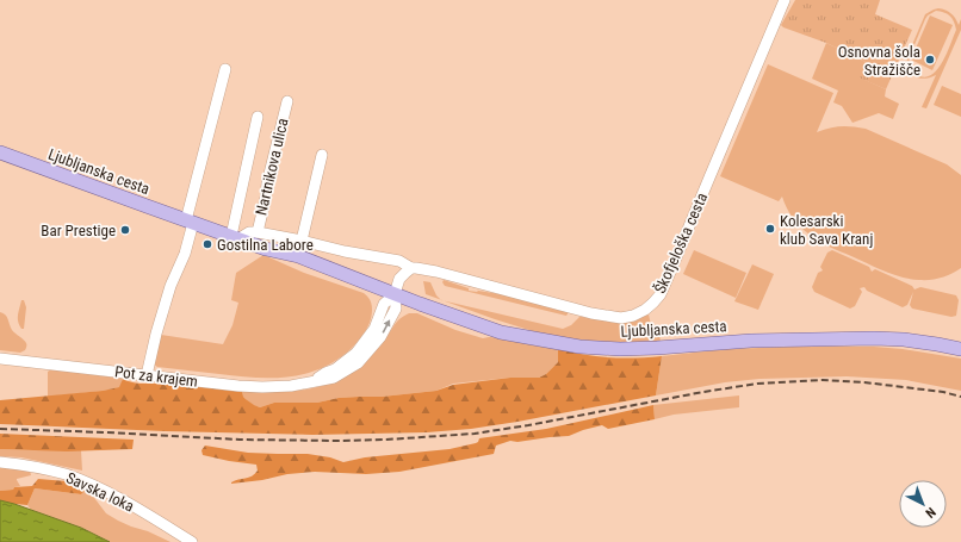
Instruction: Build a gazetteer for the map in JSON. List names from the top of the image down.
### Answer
{
  "streets": {
    "main road": ["Ljubljanska cesta"],
    "street": [
      "Nartnikova ulica",
      "Škofjeloška cesta",
      "Pot za krajem",
      "Savska loka"
    ]
  },
  "crossings": [
    ["Ljubljanska cesta", "Pot za krajem"]
  ],
  "places": [
    "Osnovna šola Stražišče",
    "Kolesarski klub Sava Kranj",
    "Bar Prestige",
    "Gostilna Labore"
  ],
  "north": "bottom right"
}
